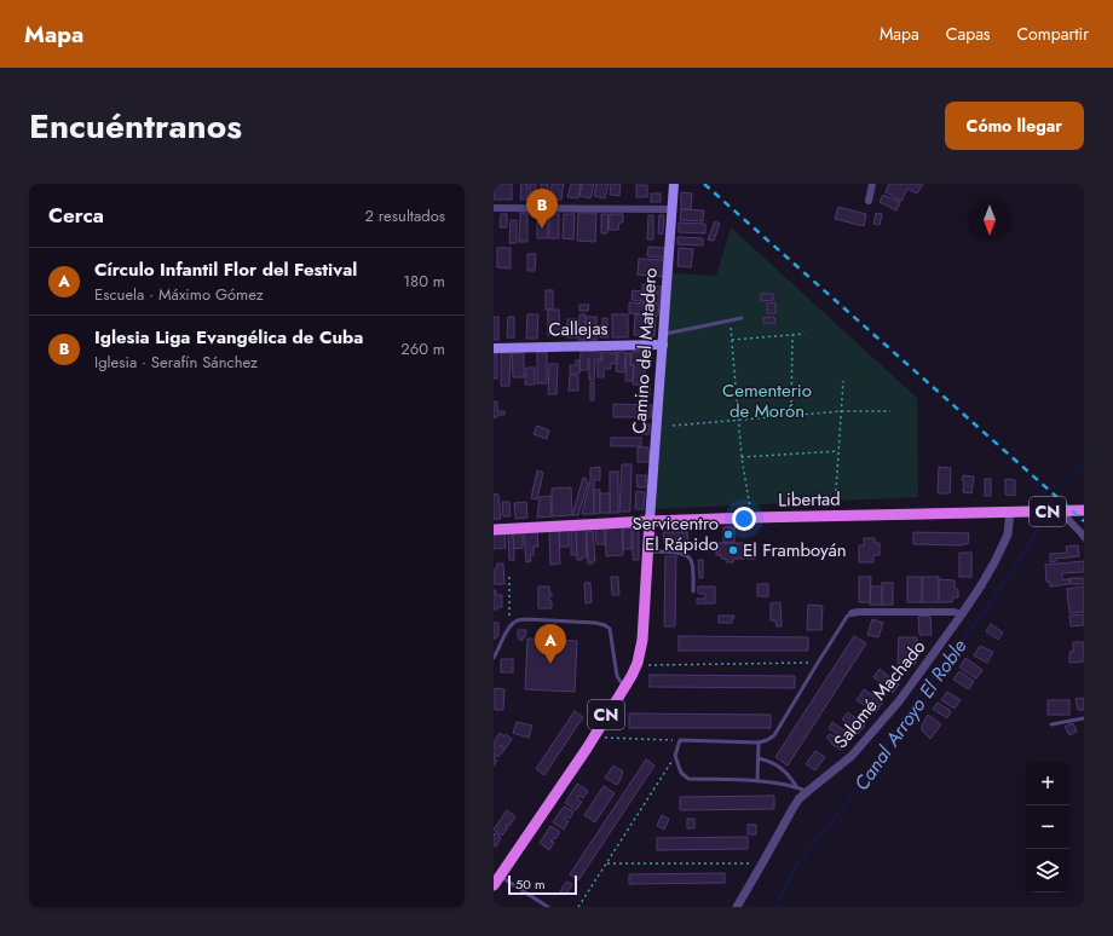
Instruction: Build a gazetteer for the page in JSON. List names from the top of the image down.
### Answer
{
  "streets": {
    "main road": [
      "Callejas",
      "Camino del Matadero",
      "Libertad",
      "CN"
    ],
    "street": ["Salomé Machado"]
  },
  "crossings": [
    ["Callejas", "Camino del Matadero"],
    ["Camino del Matadero", "Libertad"],
    ["Camino del Matadero", "CN"],
    ["Libertad", "CN"],
    ["Libertad", "Salomé Machado"],
    ["CN", "Salomé Machado"]
  ],
  "water": ["Canal Arroyo El Roble"],
  "parks": ["Cementerio de Morón"],
  "places": ["Servicentro El Rápido", "El Framboyán"],
  "scale_bar": "50 m",
  "north": "bottom",
  "page": {
    "header": "Mapa",
    "nav": ["Mapa", "Capas", "Compartir"],
    "title": "Encuéntranos",
    "buttons": "Cómo llegar",
    "heading": ["Cerca", "2 resultados"],
    "pins": ["B", "A"],
    "list": [
      {
        "mark": "A",
        "name": "Círculo Infantil Flor del Festival",
        "note": "Escuela · Máximo Gómez",
        "value": "180 m"
      },
      {
        "mark": "B",
        "name": "Iglesia Liga Evangélica de Cuba",
        "note": "Iglesia · Serafín Sánchez",
        "value": "260 m"
      }
    ],
    "map_buttons": ["+", "−"],
    "scale": "50 m"
  }
}
